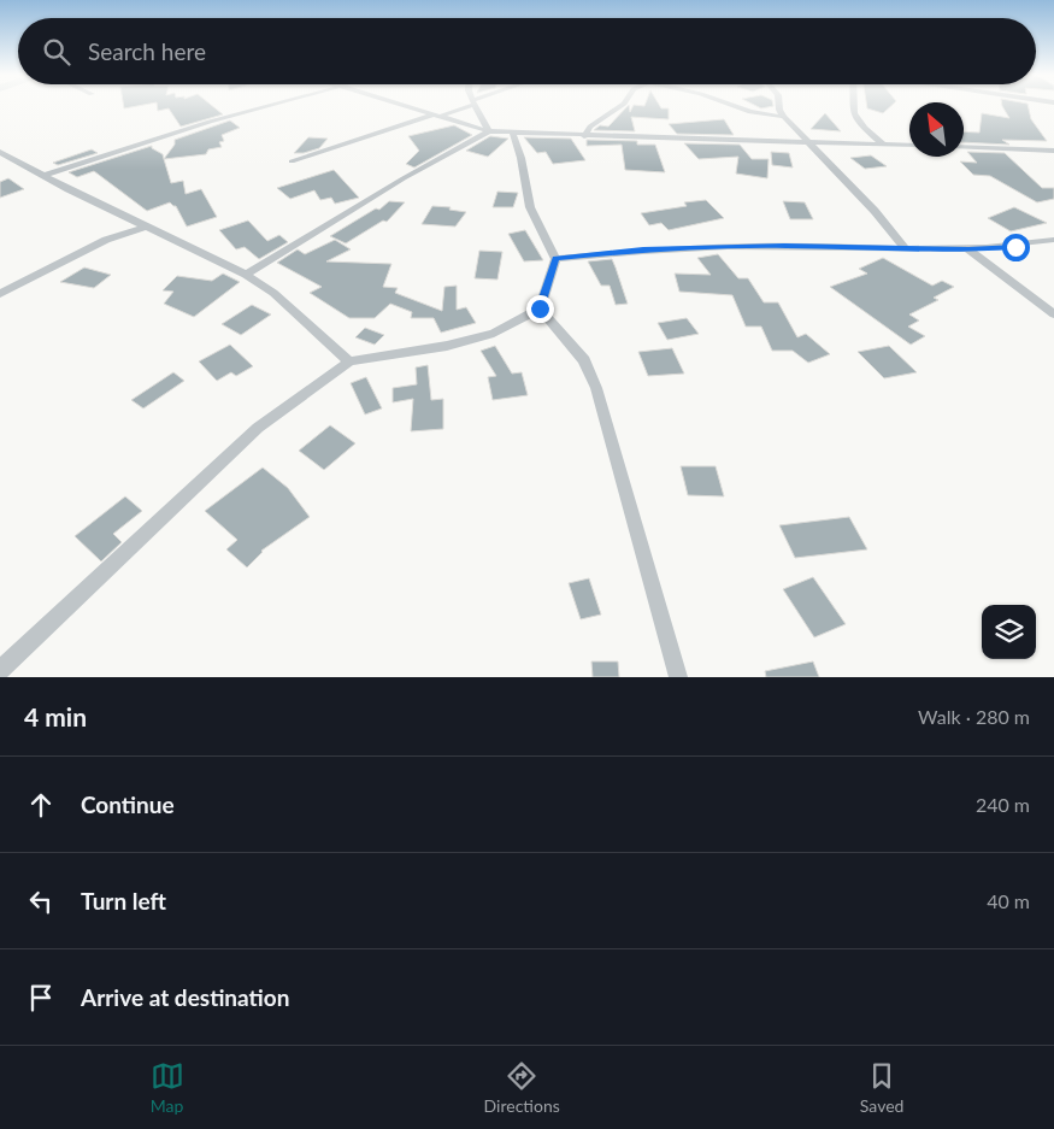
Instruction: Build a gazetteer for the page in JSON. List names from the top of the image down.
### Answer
{
  "north": "top left",
  "page": {
    "search": "Search here",
    "heading": ["4 min", "Walk · 280 m"],
    "list": [
      ["Continue", "240 m"],
      ["Turn left", "40 m"],
      "Arrive at destination"
    ],
    "nav": ["Map", "Directions", "Saved"]
  }
}
